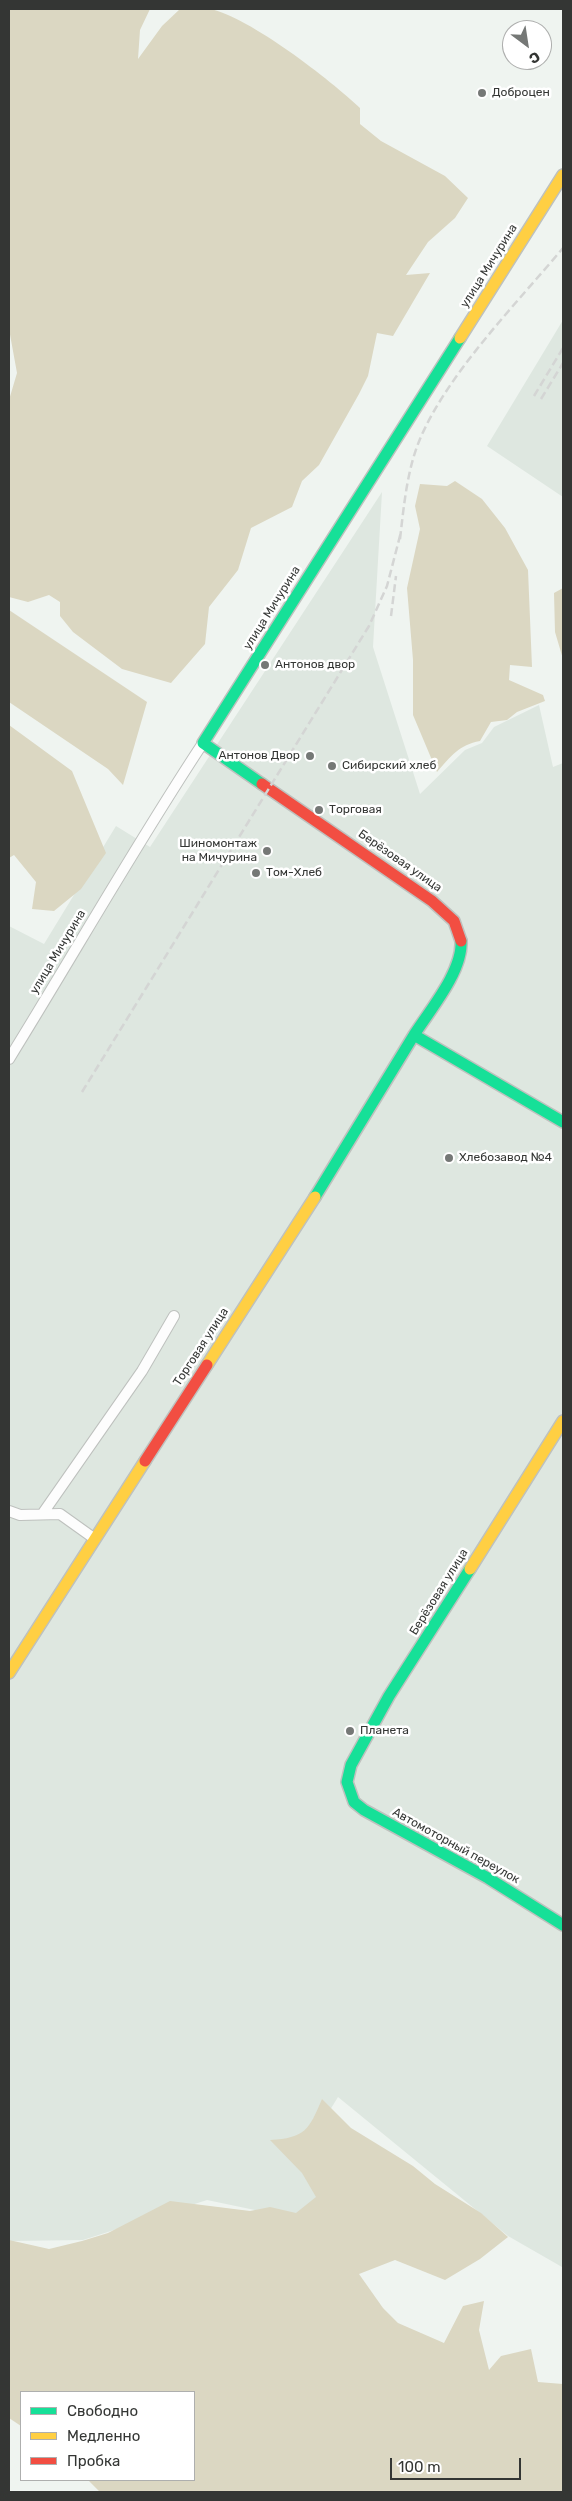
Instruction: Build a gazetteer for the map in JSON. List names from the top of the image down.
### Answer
{
  "streets": {
    "street": [
      "улица Мичурина",
      "Берёзовая улица",
      "Торговая улица",
      "Автомоторный переулок"
    ]
  },
  "crossings": [
    ["улица Мичурина", "Берёзовая улица"],
    ["Берёзовая улица", "Торговая улица"],
    ["Берёзовая улица", "Автомоторный переулок"]
  ],
  "places": [
    "Доброцен",
    "Антонов двор",
    "Антонов Двор",
    "Сибирский хлеб",
    "Торговая",
    "Шиномонтаж на Мичурина",
    "Том-Хлеб",
    "Хлебозавод №4",
    "Планета"
  ],
  "legend": ["Свободно", "Медленно", "Пробка"],
  "scale_bar": "100 m",
  "north": "bottom right"
}
